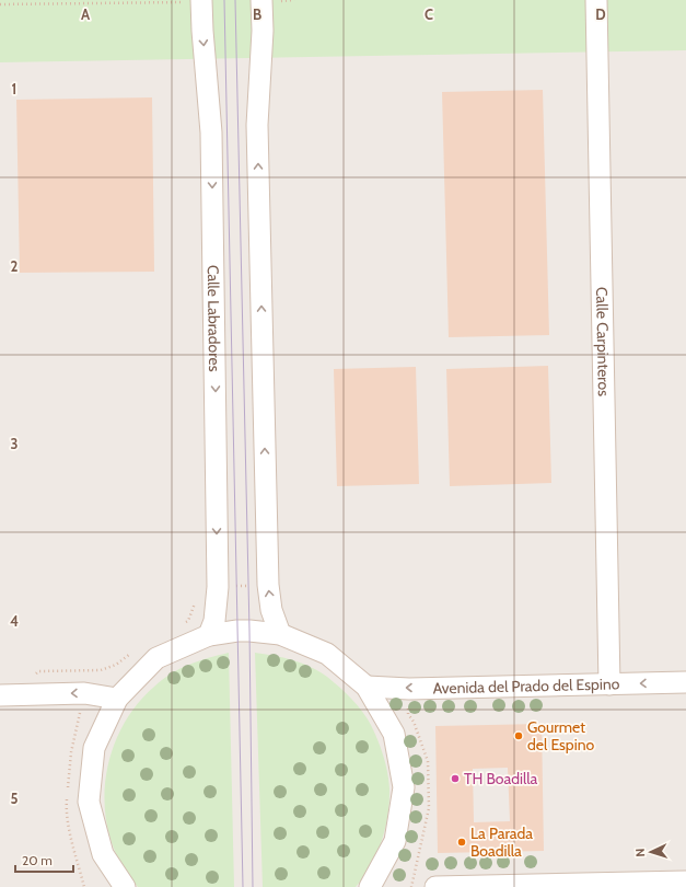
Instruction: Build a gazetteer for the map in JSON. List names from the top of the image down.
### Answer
{
  "streets": {
    "street": ["Calle Labradores", "Calle Carpinteros", "Avenida del Prado del Espino"]
  },
  "crossings": [
    ["Calle Carpinteros", "Avenida del Prado del Espino"]
  ],
  "one_way": ["Avenida del Prado del Espino"],
  "places": ["Gourmet del Espino", "TH Boadilla", "La Parada Boadilla"],
  "scale_bar": "20 m",
  "north": "left",
  "grid": {
    "columns": [
      "A",
      "B",
      "C",
      "D"
    ],
    "rows": [
      "1",
      "2",
      "3",
      "4",
      "5"
    ]
  }
}
